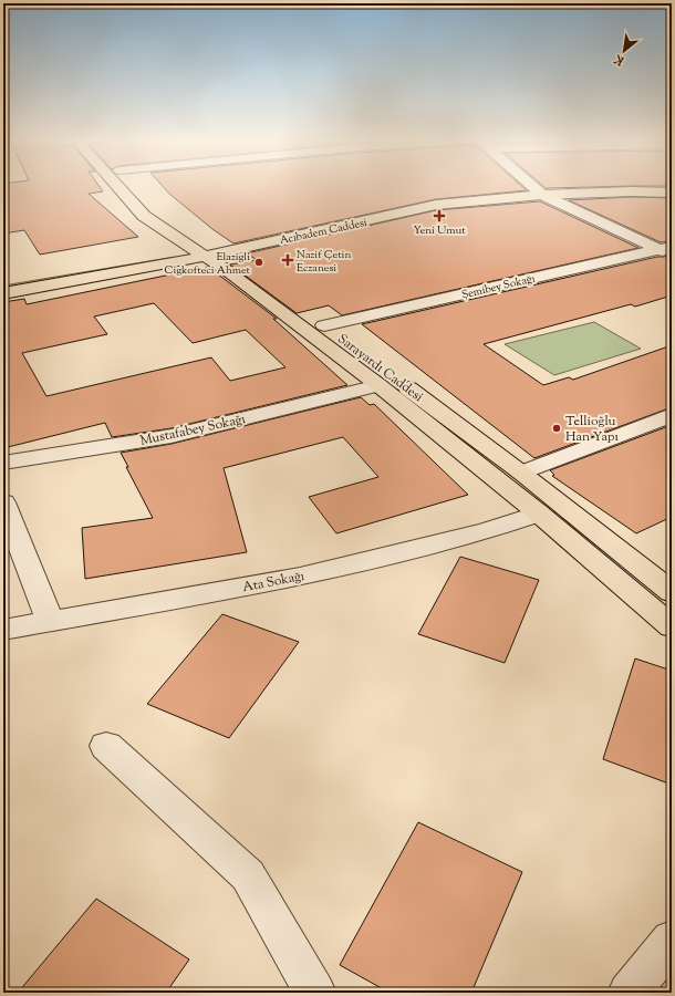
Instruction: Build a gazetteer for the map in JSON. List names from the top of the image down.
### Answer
{
  "streets": {
    "main road": ["Acıbadem Caddesi", "Sarayardı Caddesi"],
    "street": ["Şemibey Sokağı", "Mustafabey Sokağı", "Ata Sokağı"]
  },
  "crossings": [
    ["Acıbadem Caddesi", "Sarayardı Caddesi"],
    ["Şemibey Sokağı", "Sarayardı Caddesi"],
    ["Sarayardı Caddesi", "Mustafabey Sokağı"],
    ["Sarayardı Caddesi", "Ata Sokağı"]
  ],
  "places": {
    "health": ["Yeni Umut", "Nazif Çetin Eczanesi"],
    "other": ["Elazigli Cigkofteci Ahmet", "Tellioğlu Han Yapı"]
  },
  "north": "bottom left"
}
